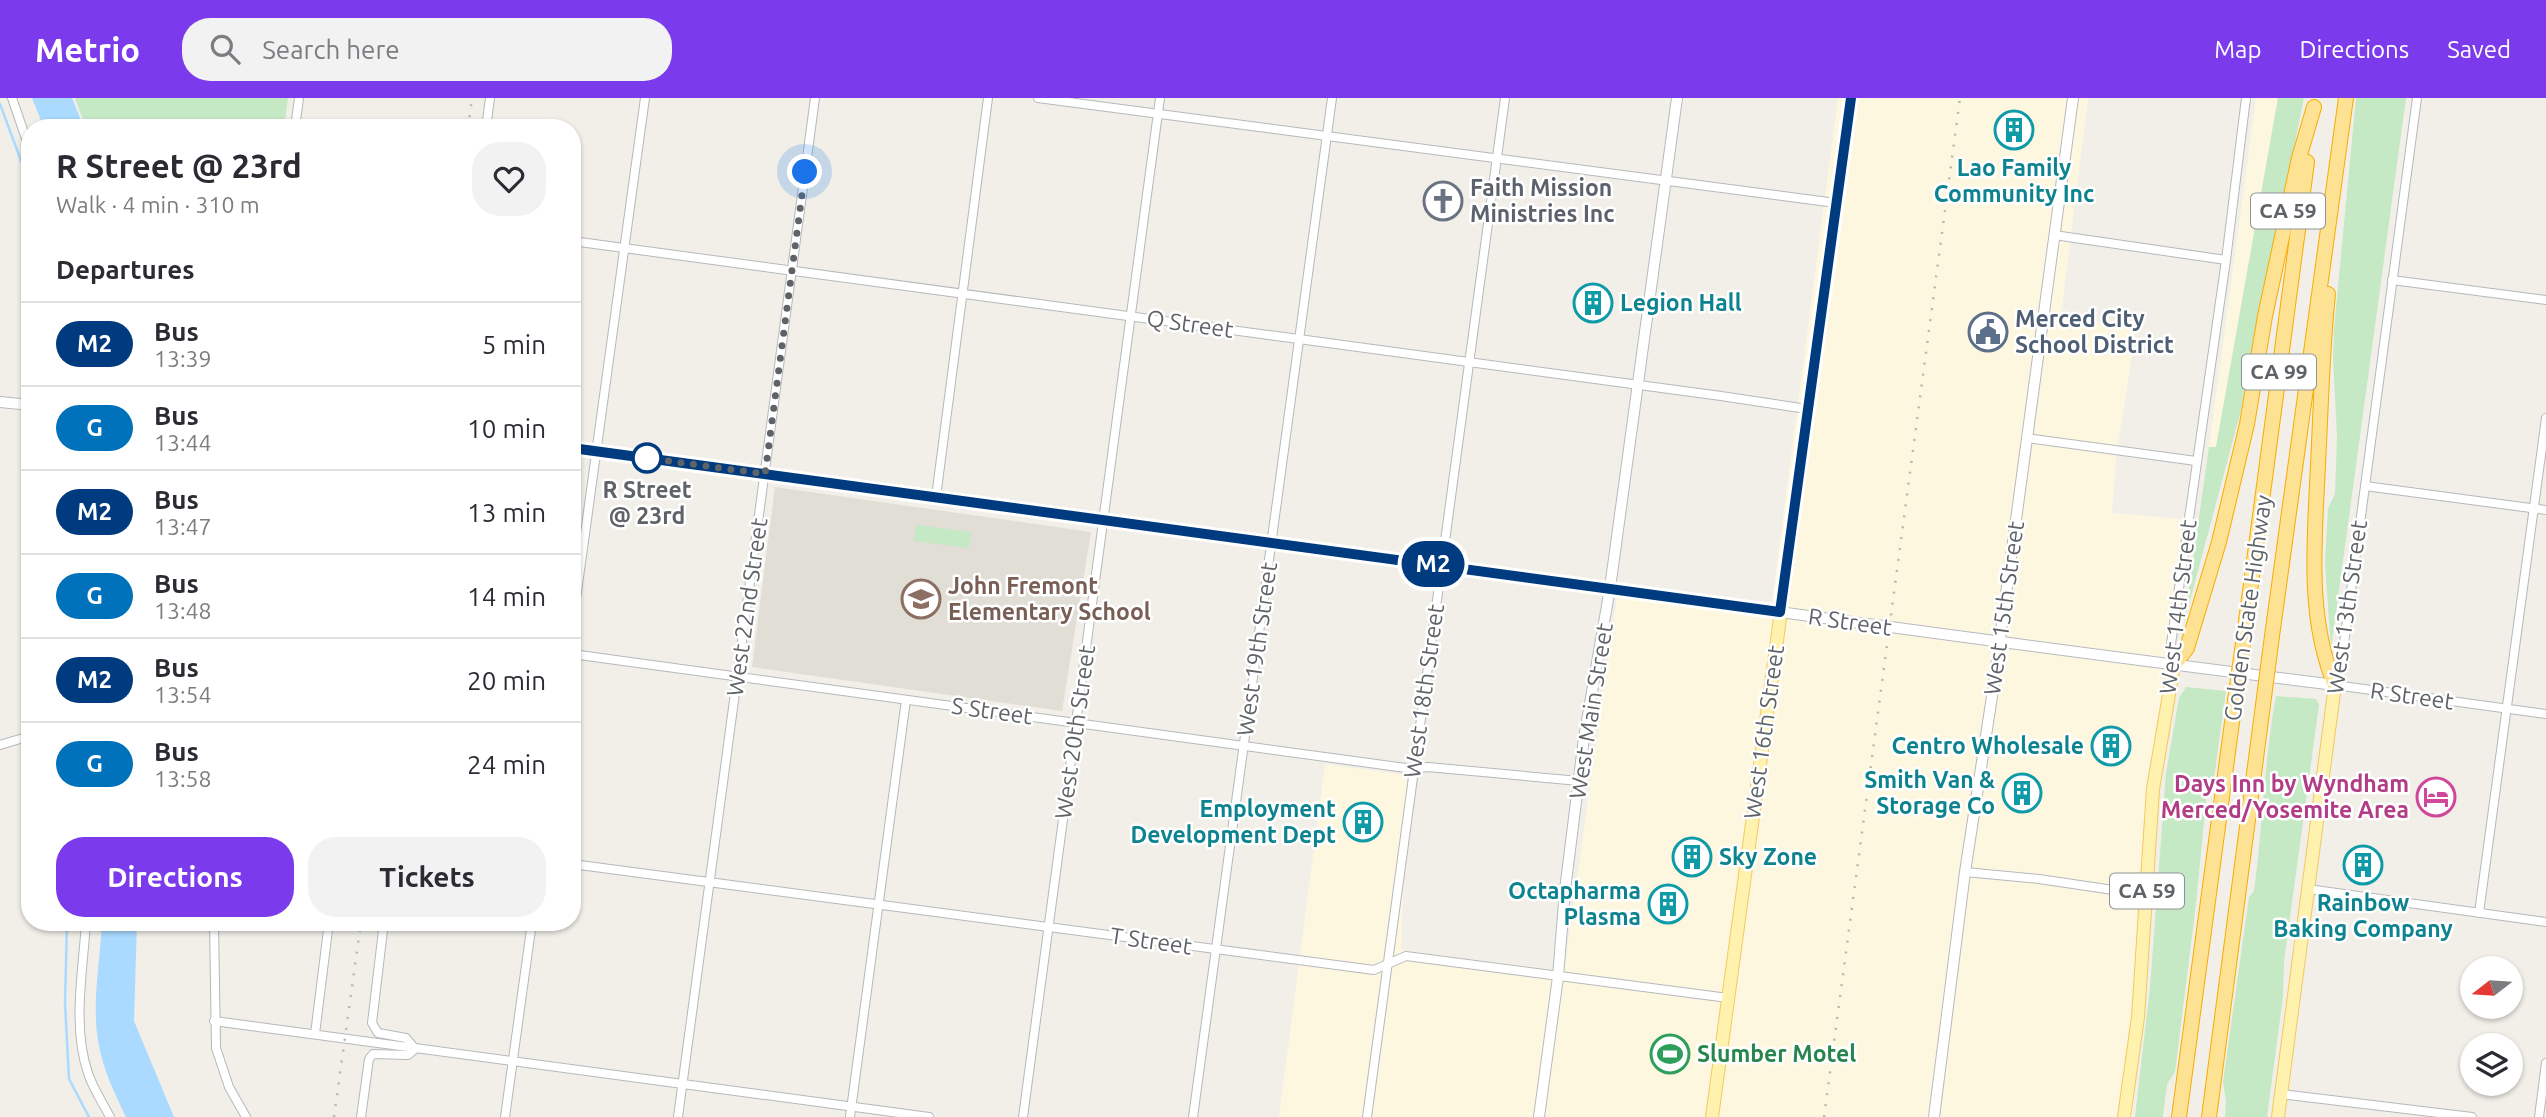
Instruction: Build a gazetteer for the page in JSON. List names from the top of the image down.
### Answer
{
  "streets": {
    "highway": ["CA 59", "CA 99", "Golden State Highway"],
    "main road": ["West 14th Street", "West 13th Street", "West 16th Street"],
    "street": [
      "Q Street",
      "West 22nd Street",
      "West 15th Street",
      "R Street",
      "West 19th Street",
      "West 18th Street",
      "S Street",
      "West Main Street",
      "West 20th Street",
      "T Street"
    ]
  },
  "crossings": [
    ["CA 59", "West 14th Street"],
    ["CA 59", "Golden State Highway"],
    ["CA 59", "R Street"],
    ["Q Street", "West 22nd Street"],
    ["Q Street", "West 19th Street"],
    ["Q Street", "West 18th Street"],
    ["Q Street", "West Main Street"],
    ["Q Street", "West 20th Street"],
    ["Q Street", "West 16th Street"],
    ["West 22nd Street", "R Street"],
    ["West 22nd Street", "S Street"],
    ["West 22nd Street", "T Street"],
    ["West 14th Street", "R Street"],
    ["West 13th Street", "R Street"],
    ["West 15th Street", "R Street"],
    ["R Street", "West 19th Street"],
    ["R Street", "West 18th Street"],
    ["R Street", "West Main Street"],
    ["R Street", "West 20th Street"],
    ["R Street", "West 16th Street"],
    ["West 19th Street", "S Street"],
    ["West 19th Street", "T Street"],
    ["West 18th Street", "S Street"],
    ["West 18th Street", "T Street"],
    ["S Street", "West Main Street"],
    ["S Street", "West 20th Street"],
    ["West Main Street", "T Street"],
    ["West 20th Street", "T Street"],
    ["West 16th Street", "T Street"]
  ],
  "places": {
    "building": [
      "Lao Family Community Inc",
      "Legion Hall",
      "Centro Wholesale",
      "Smith Van & Storage Co",
      "Employment Development Dept",
      "Sky Zone",
      "Rainbow Baking Company",
      "Octapharma Plasma"
    ],
    "church": ["Faith Mission Ministries Inc"],
    "public building": ["Merced City School District"],
    "other": ["R Street @ 23rd"],
    "school or university": ["John Fremont Elementary School"],
    "hotel": ["Days Inn by Wyndham Merced/Yosemite Area"],
    "sports": ["Slumber Motel"]
  },
  "lines": ["bus line M2"],
  "north": "left",
  "page": {
    "header": "Metrio",
    "search": "Search here",
    "nav": ["Map", "Directions", "Saved"],
    "on_map": "M2",
    "heading": [
      ["R Street @ 23rd", "Walk · 4 min · 310 m"],
      "Departures"
    ],
    "list": [
      {
        "mark": "M2",
        "name": "Bus",
        "note": "13:39",
        "value": "5 min"
      },
      {
        "mark": "G",
        "name": "Bus",
        "note": "13:44",
        "value": "10 min"
      },
      {
        "mark": "M2",
        "name": "Bus",
        "note": "13:47",
        "value": "13 min"
      },
      {
        "mark": "G",
        "name": "Bus",
        "note": "13:48",
        "value": "14 min"
      },
      {
        "mark": "M2",
        "name": "Bus",
        "note": "13:54",
        "value": "20 min"
      },
      {
        "mark": "G",
        "name": "Bus",
        "note": "13:58",
        "value": "24 min"
      }
    ],
    "buttons": ["Directions", "Tickets"]
  }
}
